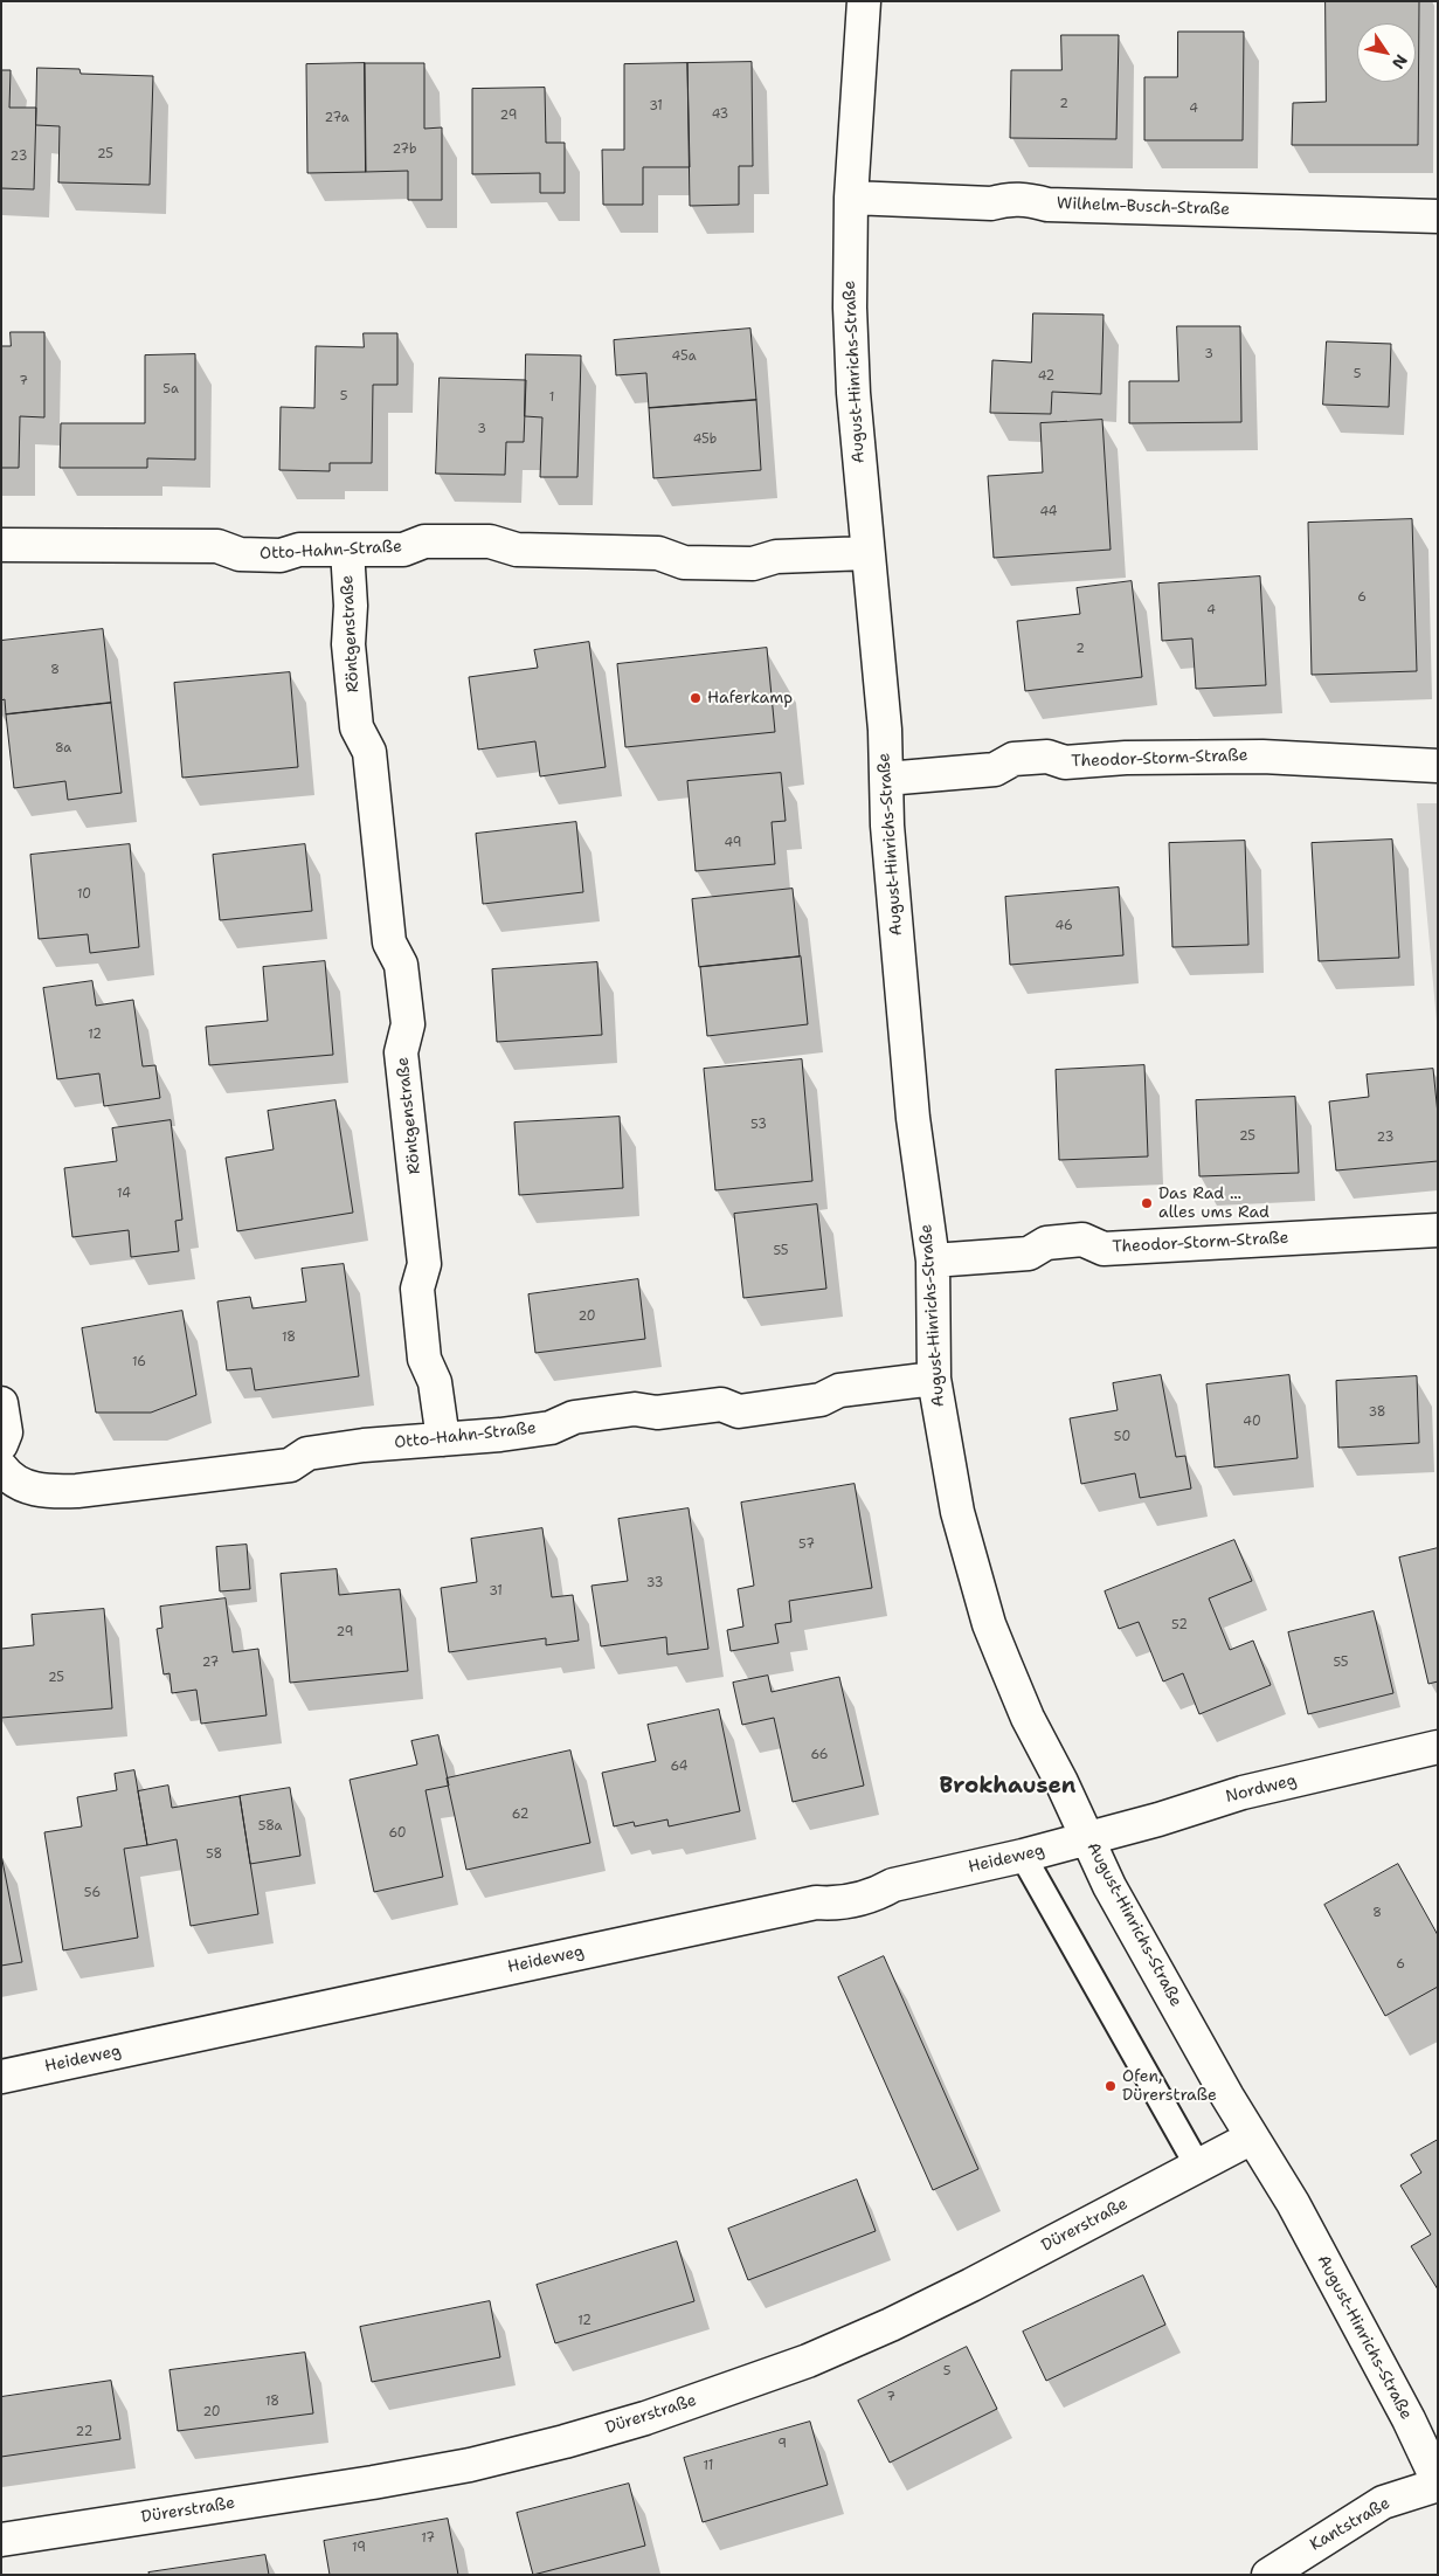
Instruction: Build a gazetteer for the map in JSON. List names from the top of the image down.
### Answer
{
  "streets": {
    "street": [
      "Wilhelm-Busch-Straße",
      "August-Hinrichs-Straße",
      "Otto-Hahn-Straße",
      "Röntgenstraße",
      "Theodor-Storm-Straße",
      "Nordweg",
      "Heideweg",
      "Dürerstraße",
      "Kantstraße"
    ]
  },
  "crossings": [
    ["Wilhelm-Busch-Straße", "August-Hinrichs-Straße"],
    ["August-Hinrichs-Straße", "Otto-Hahn-Straße"],
    ["August-Hinrichs-Straße", "Theodor-Storm-Straße"],
    ["August-Hinrichs-Straße", "Nordweg"],
    ["August-Hinrichs-Straße", "Heideweg"],
    ["August-Hinrichs-Straße", "Dürerstraße"],
    ["August-Hinrichs-Straße", "Kantstraße"],
    ["Otto-Hahn-Straße", "Röntgenstraße"],
    ["Nordweg", "Heideweg"]
  ],
  "districts": ["Brokhausen"],
  "places": ["Haferkamp", "Das Rad ... alles ums Rad", "Ofen, Dürerstraße"],
  "house_numbers": [
    "2",
    "31",
    "4",
    "43",
    "29",
    "27a",
    "27b",
    "25",
    "23",
    "3",
    "45a",
    "5",
    "42",
    "7",
    "5a",
    "5",
    "1",
    "3",
    "45b",
    "44",
    "6",
    "4",
    "2",
    "8",
    "8a",
    "49",
    "10",
    "46",
    "12",
    "53",
    "25",
    "23",
    "14",
    "55",
    "20",
    "18",
    "16",
    "38",
    "40",
    "50",
    "57",
    "33",
    "31",
    "52",
    "29",
    "27",
    "55",
    "25",
    "66",
    "64",
    "62",
    "58a",
    "60",
    "58",
    "56",
    "8",
    "6",
    "12",
    "5",
    "7",
    "18",
    "20",
    "22",
    "9",
    "11",
    "17",
    "19"
  ],
  "north": "bottom right"
}
